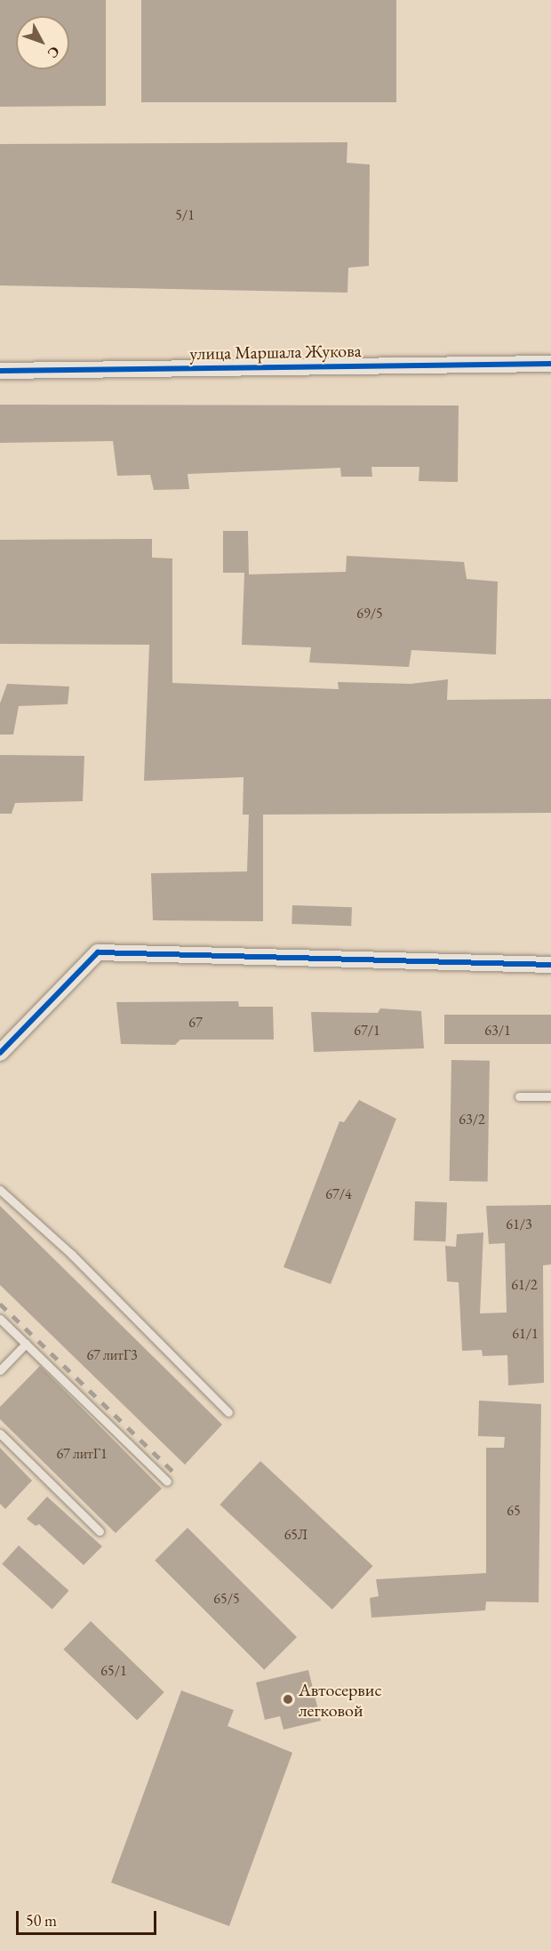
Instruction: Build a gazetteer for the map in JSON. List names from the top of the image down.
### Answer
{
  "streets": {
    "street": ["улица Маршала Жукова"]
  },
  "places": ["Автосервис легковой"],
  "house_numbers": [
    "5/1",
    "69/5",
    "67",
    "67/1",
    "63/1",
    "63/2",
    "67/4",
    "61/3",
    "61/2",
    "61/1",
    "67 литГ3",
    "67 литГ1",
    "65",
    "65Л",
    "65/5",
    "65/1"
  ],
  "scale_bar": "50 m",
  "north": "bottom right"
}
